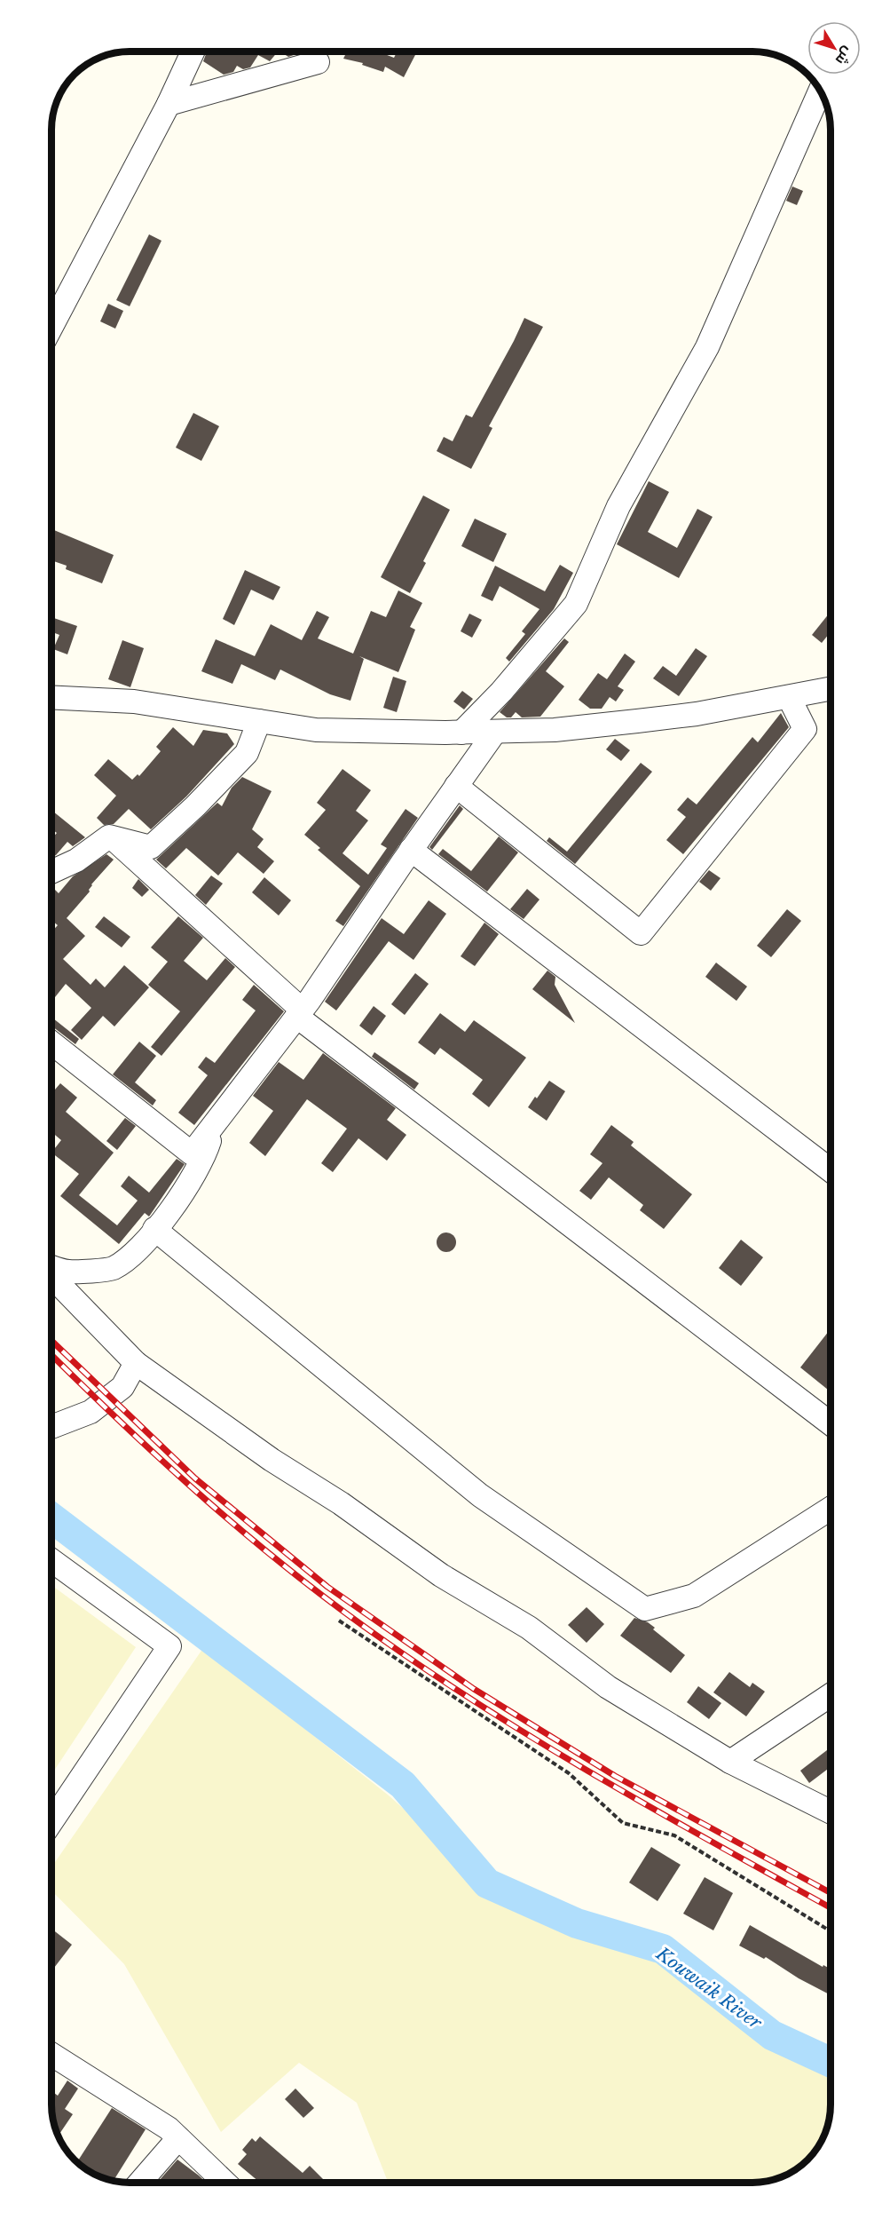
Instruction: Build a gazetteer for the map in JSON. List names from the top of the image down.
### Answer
{
  "water": ["Kouwaik River"],
  "north": "bottom right"
}
